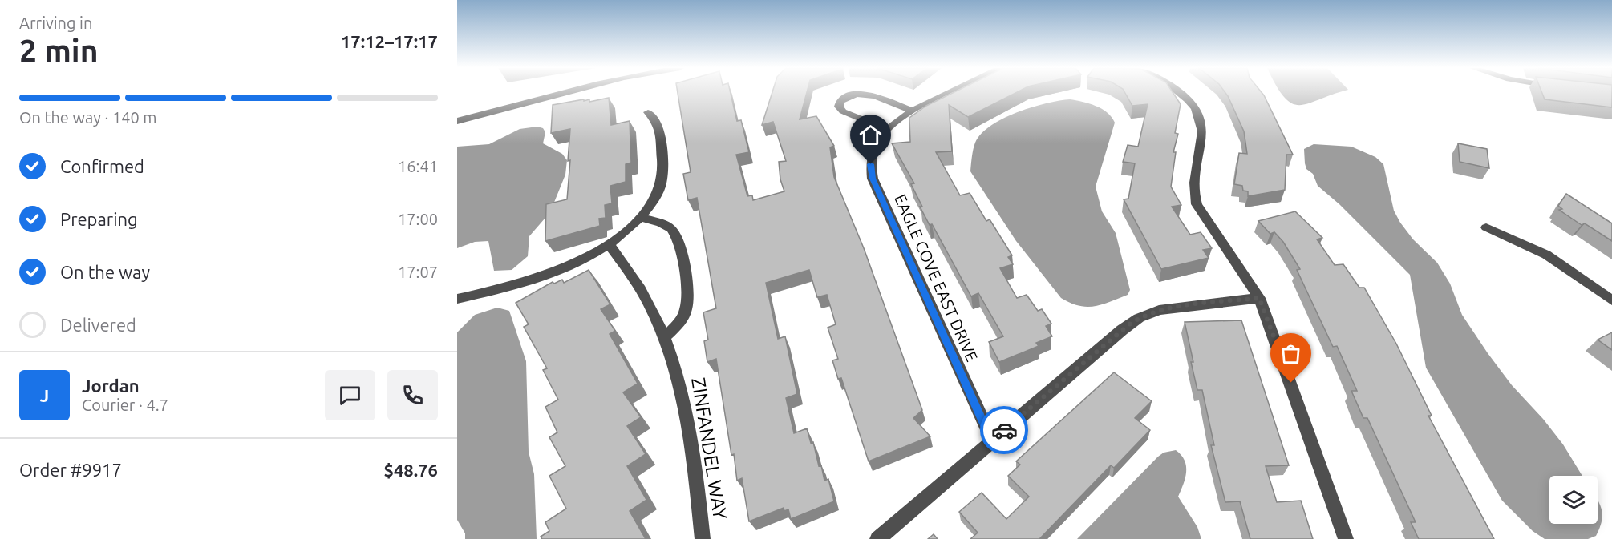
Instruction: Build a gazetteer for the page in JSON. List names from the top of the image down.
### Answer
{
  "streets": {
    "street": ["EAGLE COVE EAST DRIVE", "ZINFANDEL WAY"]
  },
  "page": {
    "heading": ["2 min", "Arriving in", "17:12–17:17"],
    "panel": [
      "Jordan",
      "Courier · 4.7",
      "Order #9917",
      "$48.76"
    ],
    "bar": "On the way · 140 m",
    "list": [
      ["Confirmed", "16:41"],
      ["Preparing", "17:00"],
      ["On the way", "17:07"],
      "Delivered"
    ],
    "round": "J"
  }
}
